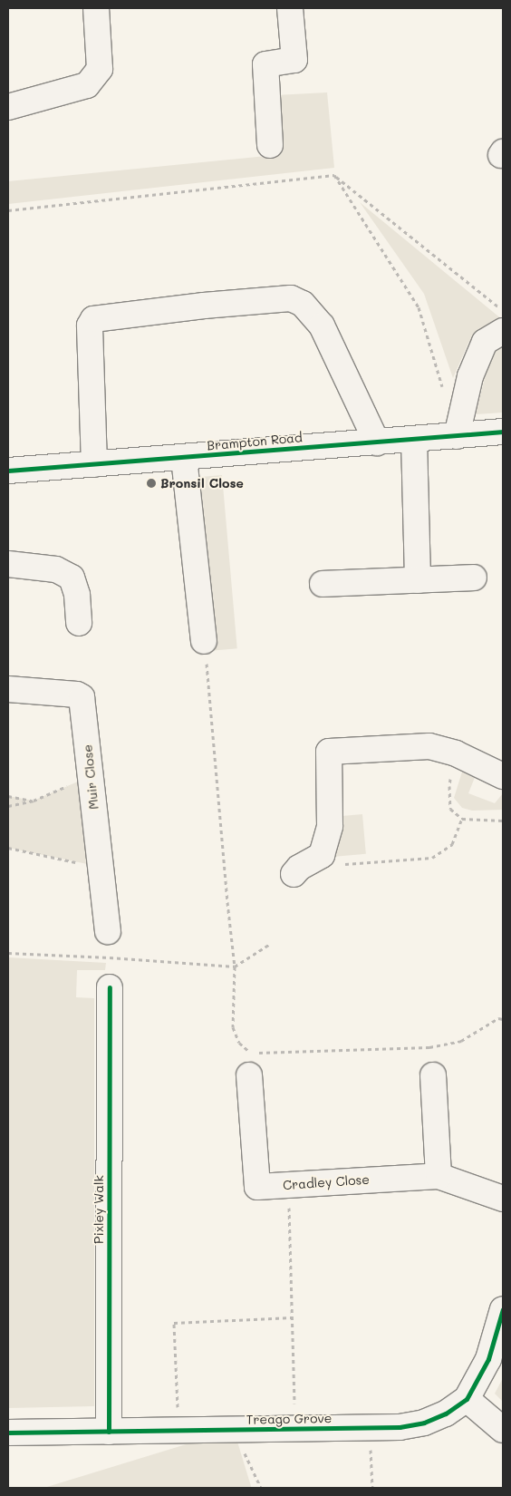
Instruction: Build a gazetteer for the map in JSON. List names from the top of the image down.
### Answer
{
  "streets": {
    "street": [
      "Brampton Road",
      "Muir Close",
      "Cradley Close",
      "Pixley Walk",
      "Treago Grove"
    ]
  },
  "crossings": [
    ["Pixley Walk", "Treago Grove"]
  ],
  "places": ["Bronsil Close"]
}
